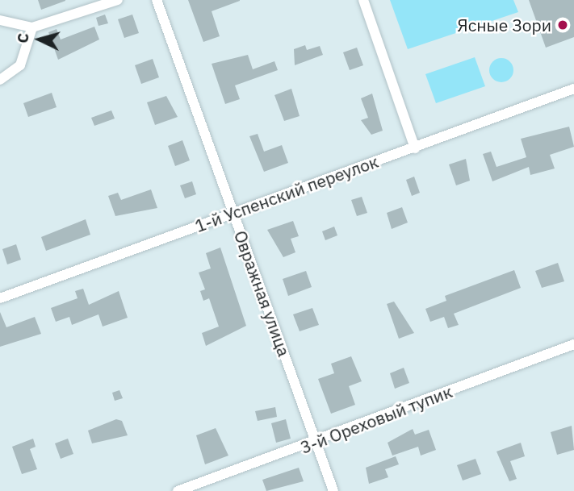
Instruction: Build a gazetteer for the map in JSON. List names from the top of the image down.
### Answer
{
  "streets": {
    "street": ["1-й Успенский переулок", "Овражная улица", "3-й Ореховый тупик"]
  },
  "crossings": [
    ["1-й Успенский переулок", "Овражная улица"],
    ["Овражная улица", "3-й Ореховый тупик"]
  ],
  "places": ["Ясные Зори"],
  "north": "left"
}
